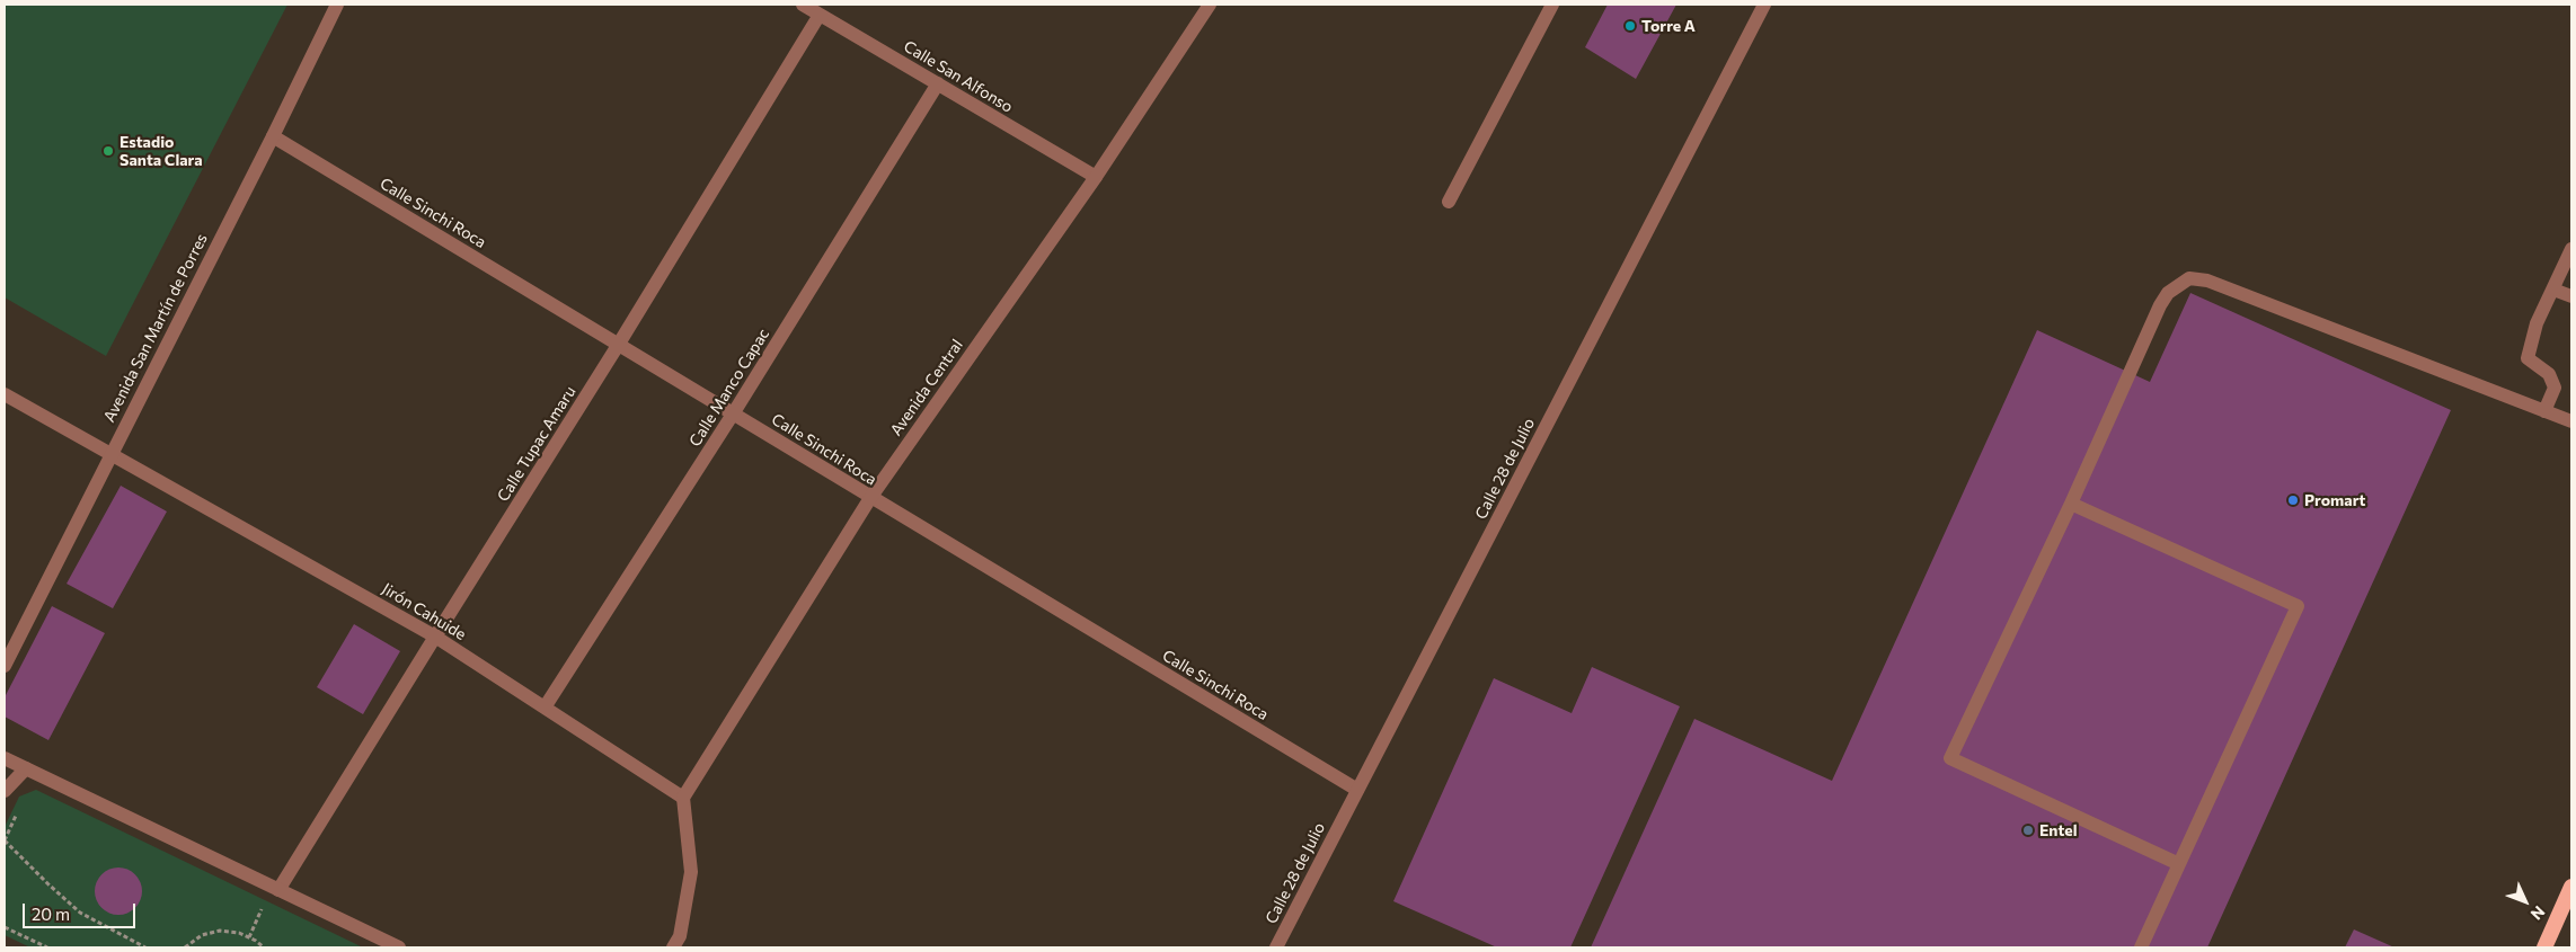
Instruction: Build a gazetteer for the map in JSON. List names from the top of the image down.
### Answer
{
  "streets": {
    "street": [
      "Calle San Alfonso",
      "Calle Sinchi Roca",
      "Avenida San Martín de Porres",
      "Calle Manco Capac",
      "Avenida Central",
      "Calle Tupac Amaru",
      "Calle 28 de Julio",
      "Jirón Cahuide"
    ]
  },
  "crossings": [
    ["Calle San Alfonso", "Calle Manco Capac"],
    ["Calle San Alfonso", "Avenida Central"],
    ["Calle San Alfonso", "Calle Tupac Amaru"],
    ["Calle Sinchi Roca", "Avenida San Martín de Porres"],
    ["Calle Sinchi Roca", "Calle Manco Capac"],
    ["Calle Sinchi Roca", "Avenida Central"],
    ["Calle Sinchi Roca", "Calle Tupac Amaru"],
    ["Calle Sinchi Roca", "Calle 28 de Julio"],
    ["Avenida San Martín de Porres", "Jirón Cahuide"],
    ["Calle Manco Capac", "Jirón Cahuide"],
    ["Avenida Central", "Jirón Cahuide"],
    ["Calle Tupac Amaru", "Jirón Cahuide"]
  ],
  "places": [
    "Torre A",
    "Estadio Santa Clara",
    "Promart",
    "Entel"
  ],
  "scale_bar": "20 m",
  "north": "bottom right"
}
